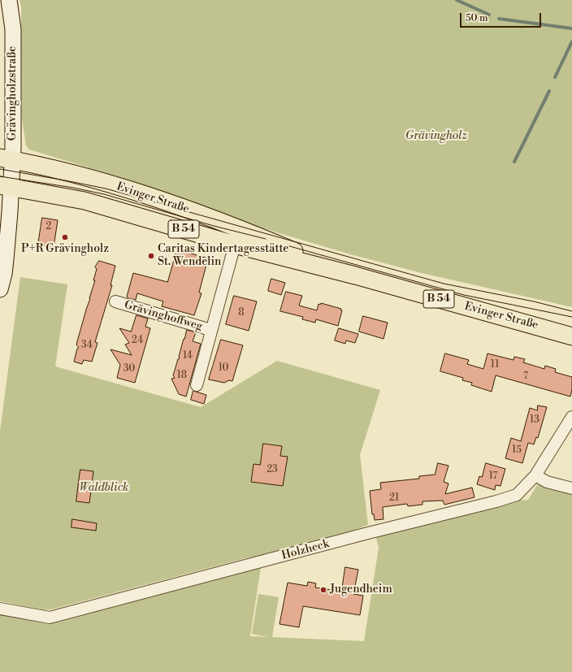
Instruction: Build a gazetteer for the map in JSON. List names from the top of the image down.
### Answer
{
  "streets": {
    "main road": ["Grävingholzstraße", "Evinger Straße", "B 54"],
    "street": ["Grävinghoffweg", "Holzheck"]
  },
  "crossings": [
    ["Grävingholzstraße", "Evinger Straße"],
    ["Evinger Straße", "Grävinghoffweg"]
  ],
  "parks": ["Grävingholz", "Waldblick"],
  "places": ["P+R Grävingholz", "Caritas Kindertagesstätte St. Wendelin", "Jugendheim"],
  "house_numbers": [
    "2",
    "8",
    "24",
    "34",
    "14",
    "11",
    "10",
    "30",
    "18",
    "7",
    "13",
    "15",
    "23",
    "17",
    "21"
  ],
  "scale_bar": "50 m"
}
